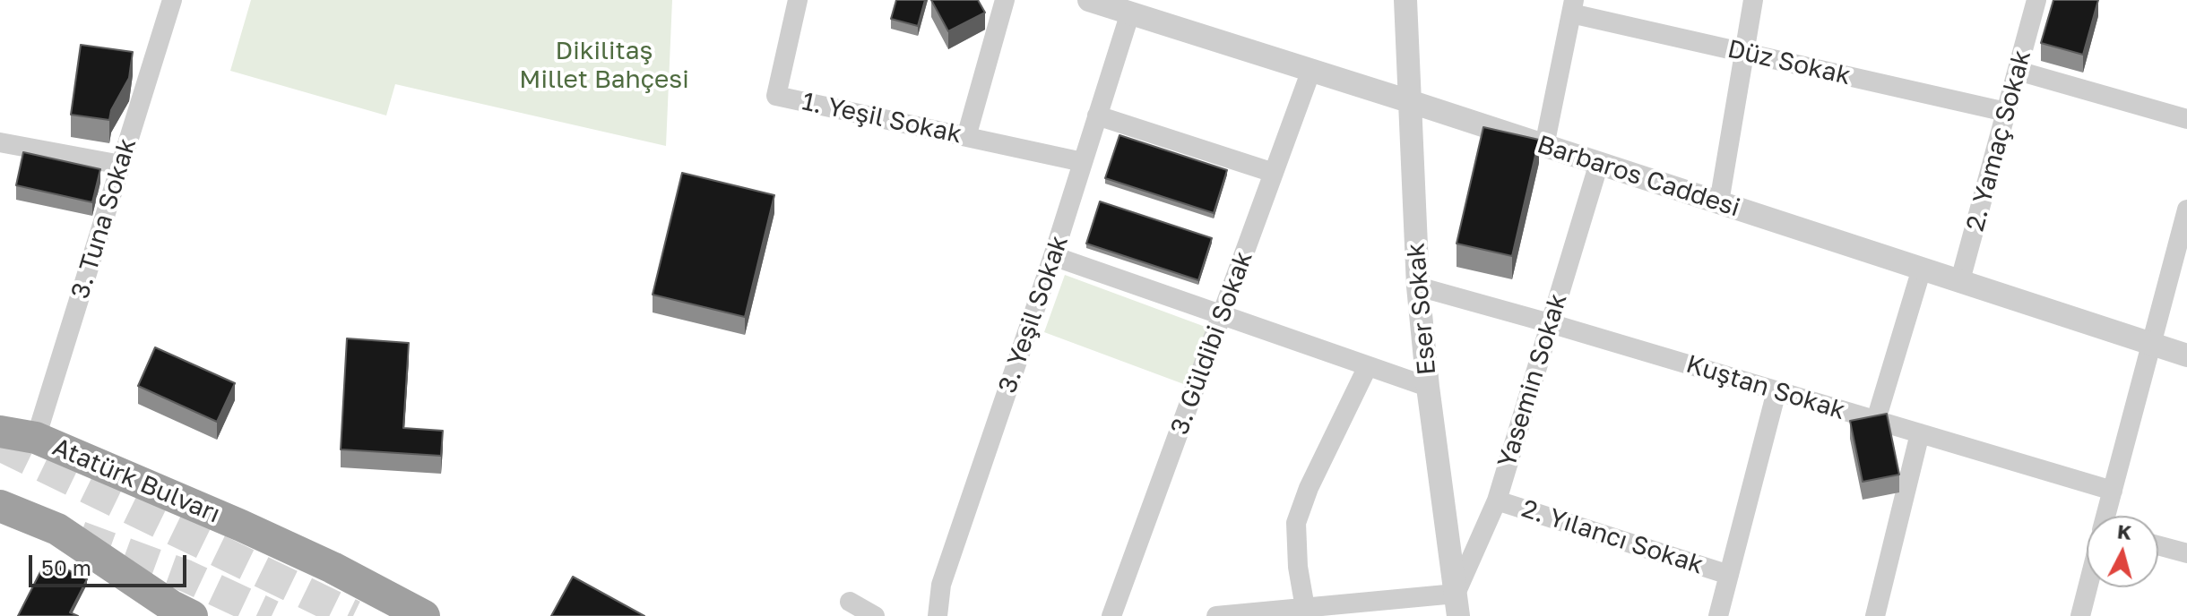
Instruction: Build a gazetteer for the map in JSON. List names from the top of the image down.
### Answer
{
  "streets": {
    "highway": ["Atatürk Bulvarı"],
    "street": [
      "Düz Sokak",
      "1. Yeşil Sokak",
      "2. Yamaç Sokak",
      "Barbaros Caddesi",
      "3. Tuna Sokak",
      "Eser Sokak",
      "3. Yeşil Sokak",
      "3. Güldibi Sokak",
      "Yasemin Sokak",
      "Kuştan Sokak",
      "2. Yılancı Sokak"
    ]
  },
  "crossings": [
    ["Düz Sokak", "2. Yamaç Sokak"],
    ["1. Yeşil Sokak", "3. Yeşil Sokak"],
    ["2. Yamaç Sokak", "Barbaros Caddesi"],
    ["Barbaros Caddesi", "Eser Sokak"],
    ["Barbaros Caddesi", "3. Yeşil Sokak"],
    ["Barbaros Caddesi", "3. Güldibi Sokak"],
    ["Barbaros Caddesi", "Yasemin Sokak"],
    ["3. Tuna Sokak", "Atatürk Bulvarı"],
    ["Eser Sokak", "Yasemin Sokak"],
    ["Eser Sokak", "Kuştan Sokak"],
    ["Yasemin Sokak", "Kuştan Sokak"],
    ["Yasemin Sokak", "2. Yılancı Sokak"]
  ],
  "parks": ["Dikilitaş Millet Bahçesi"],
  "scale_bar": "50 m",
  "north": "top"
}
